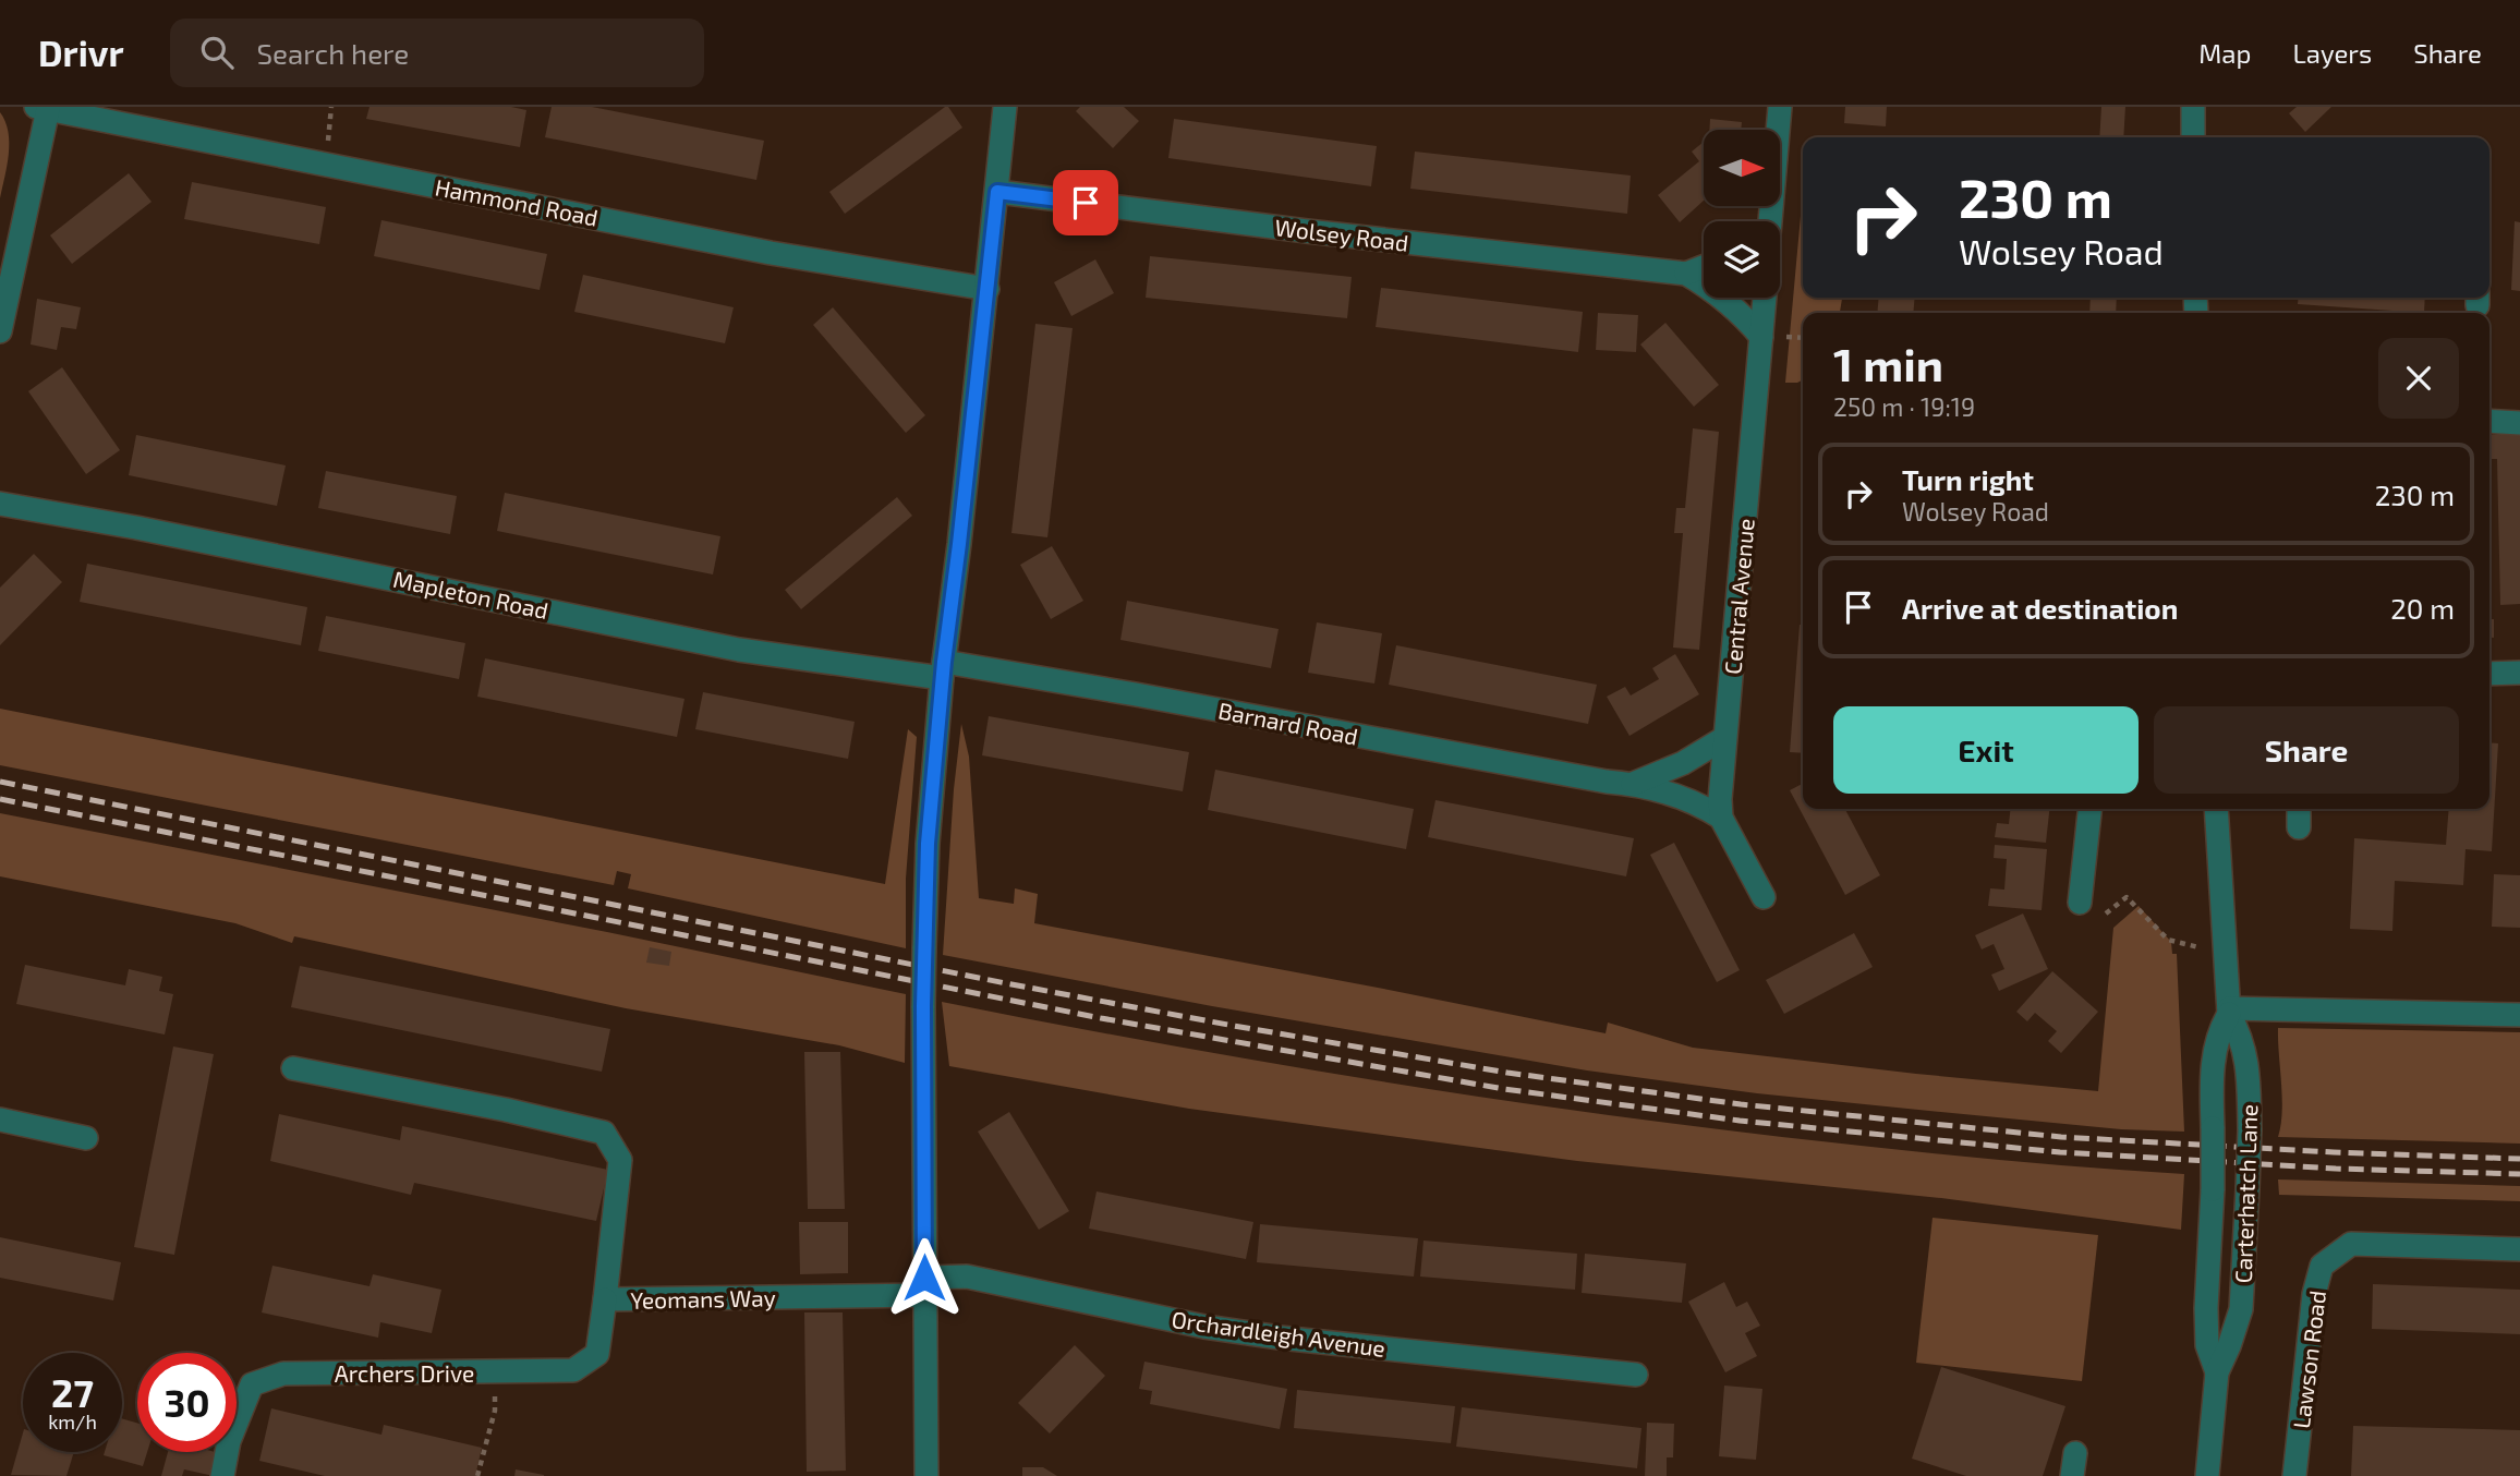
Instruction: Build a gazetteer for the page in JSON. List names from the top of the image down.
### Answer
{
  "streets": {
    "street": [
      "Hammond Road",
      "Wolsey Road",
      "Mapleton Road",
      "Central Avenue",
      "Barnard Road",
      "Carterhatch Lane",
      "Yeomans Way",
      "Orchardleigh Avenue",
      "Lawson Road",
      "Archers Drive"
    ]
  },
  "crossings": [
    ["Wolsey Road", "Central Avenue"],
    ["Mapleton Road", "Barnard Road"],
    ["Central Avenue", "Barnard Road"],
    ["Yeomans Way", "Orchardleigh Avenue"],
    ["Yeomans Way", "Archers Drive"]
  ],
  "north": "right",
  "page": {
    "header": "Drivr",
    "search": "Search here",
    "nav": ["Map", "Layers", "Share"],
    "turn": ["230 m", "Wolsey Road"],
    "heading": ["1 min", "250 m · 19:19"],
    "list": [
      {
        "name": "Turn right",
        "note": "Wolsey Road",
        "value": "230 m"
      },
      {
        "name": "Arrive at destination",
        "value": "20 m"
      }
    ],
    "buttons": ["Exit", "Share"],
    "speed": "27 km/h",
    "limit": "30"
  }
}
